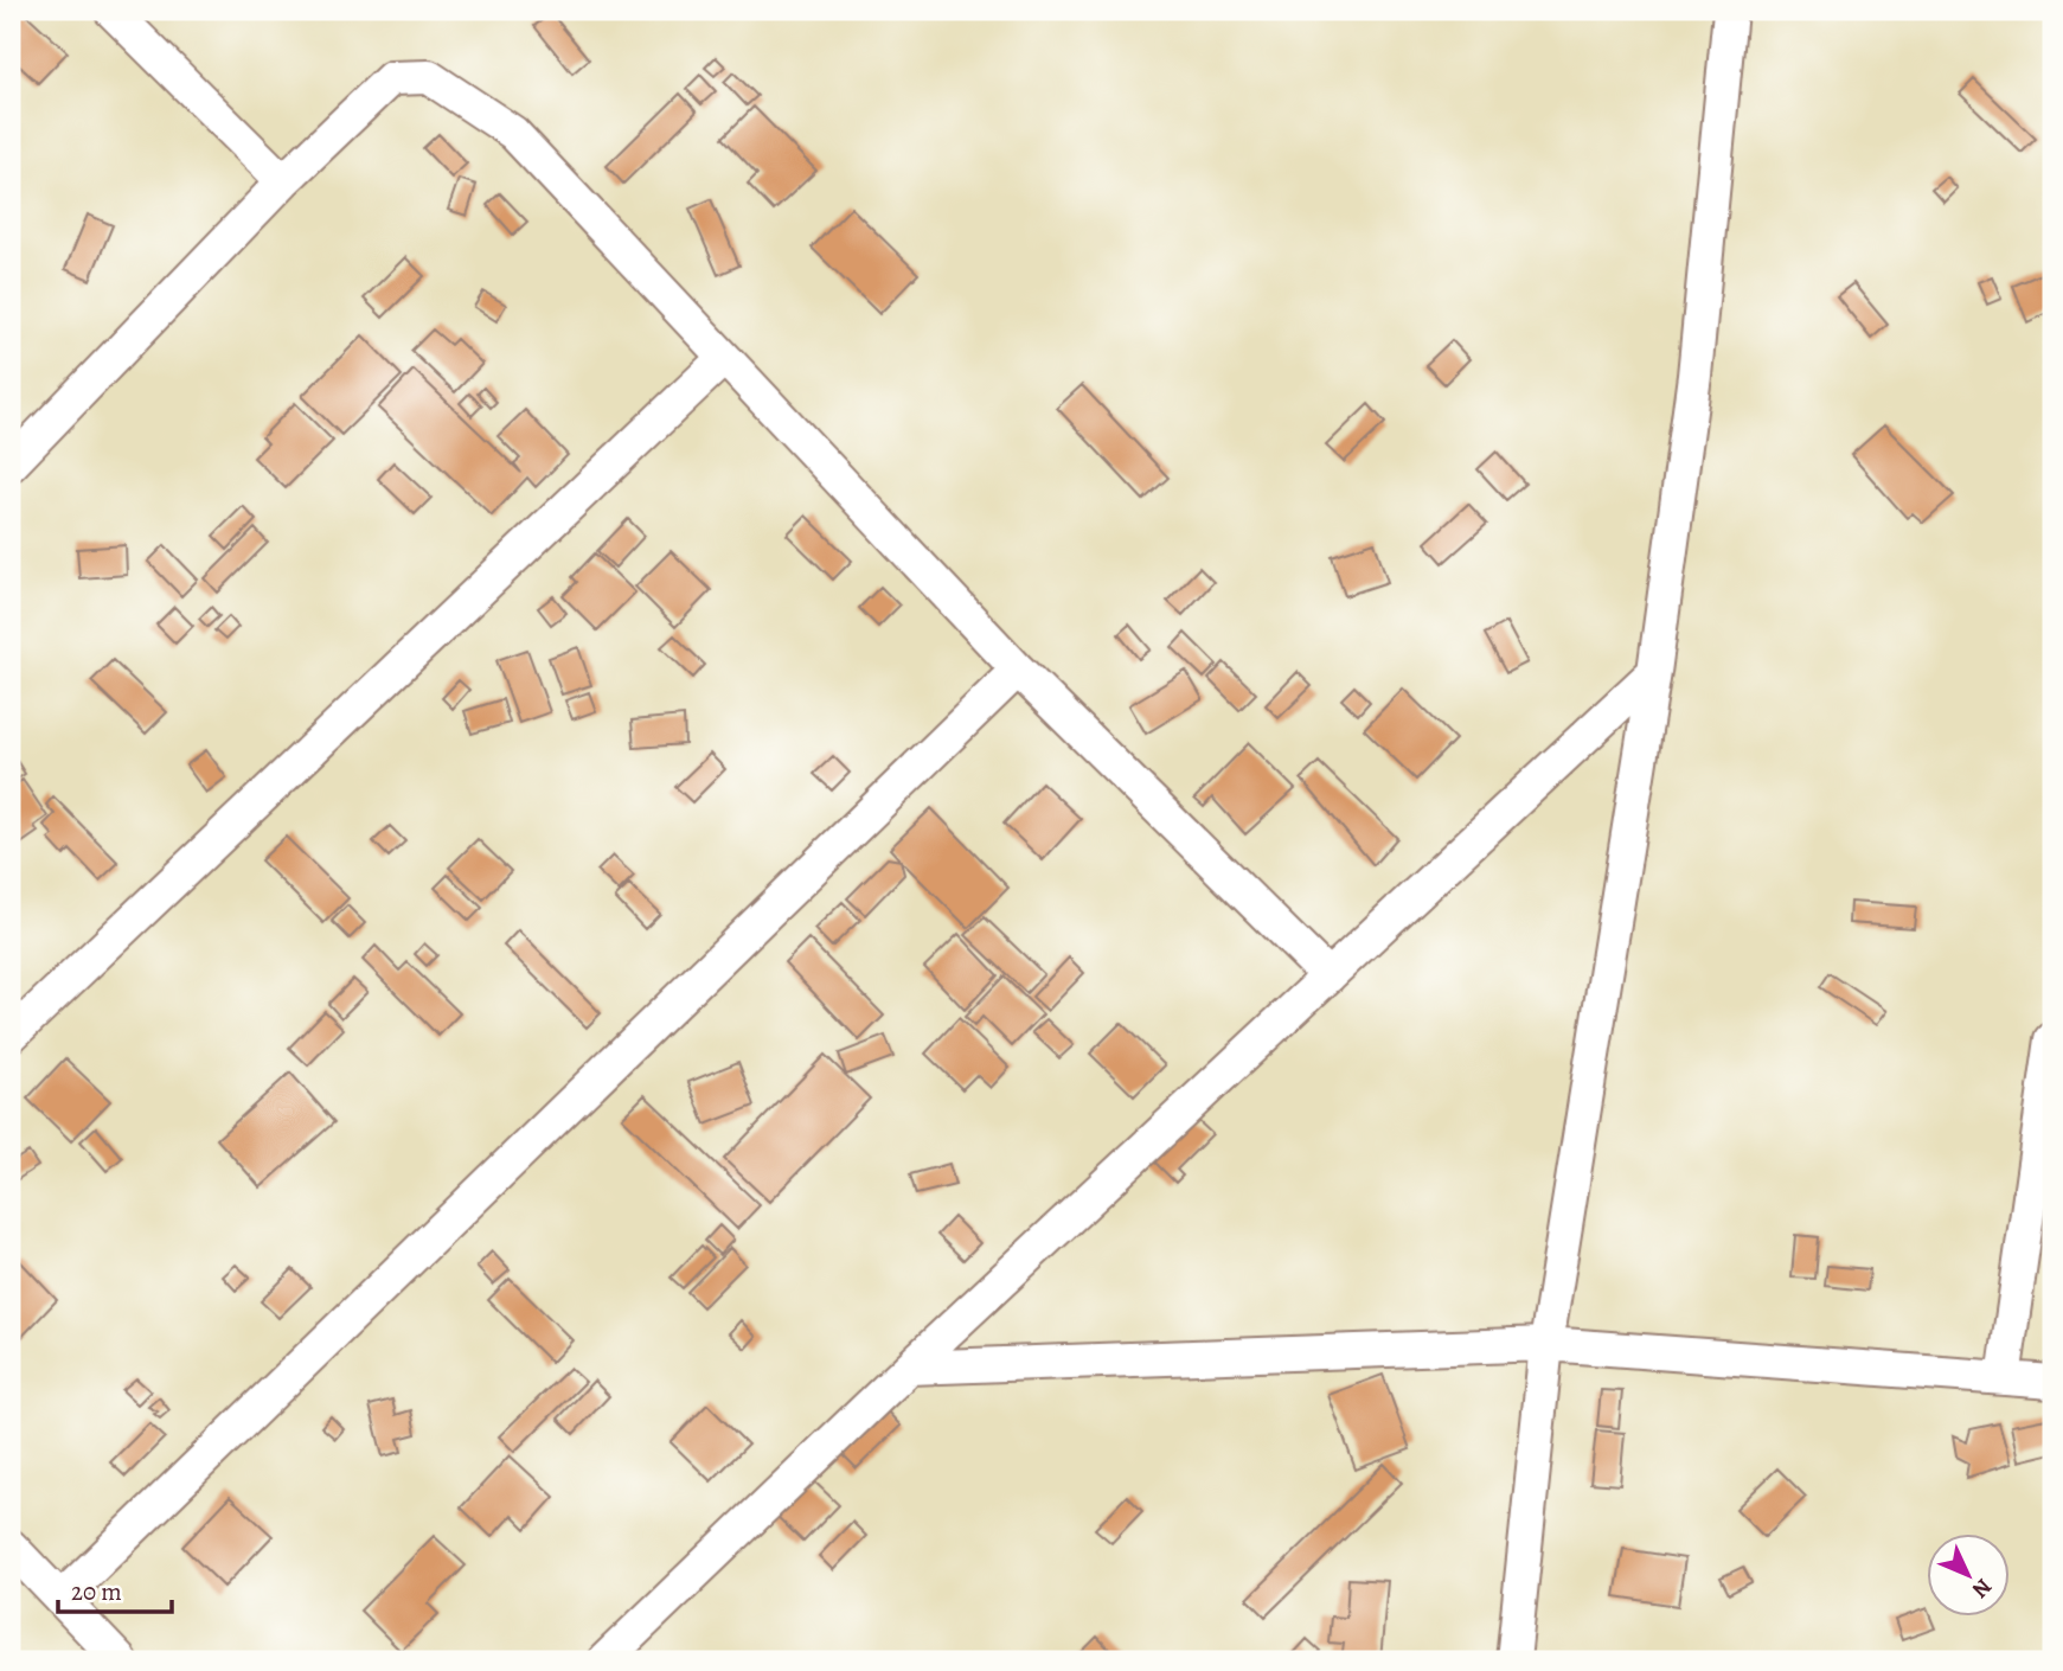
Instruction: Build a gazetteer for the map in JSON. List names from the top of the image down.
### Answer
{
  "scale_bar": "20 m",
  "north": "bottom right"
}
